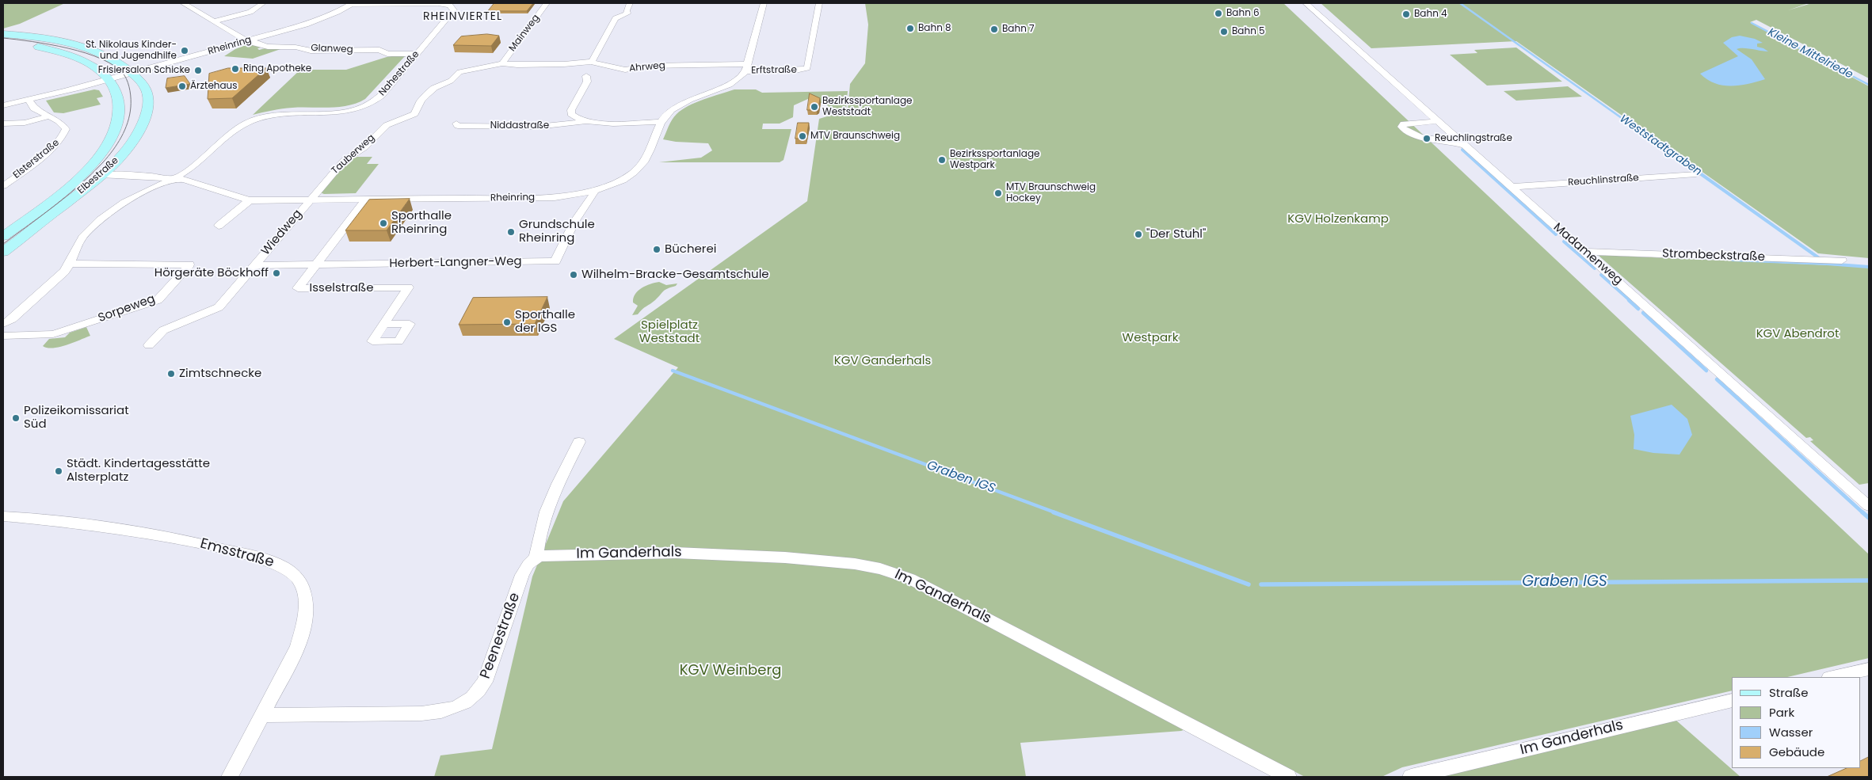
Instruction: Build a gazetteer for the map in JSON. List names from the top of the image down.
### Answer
{
  "streets": {
    "street": [
      "Mainweg",
      "Rheinring",
      "Glanweg",
      "Ahrweg",
      "Erftstraße",
      "Nahestraße",
      "Niddastraße",
      "Tauberweg",
      "Elsterstraße",
      "Elbestraße",
      "Reuchlinstraße",
      "Wiedweg",
      "Madamenweg",
      "Strombeckstraße",
      "Herbert-Langner-Weg",
      "Isselstraße",
      "Sorpeweg",
      "Emsstraße",
      "Im Ganderhals",
      "Peenestraße"
    ]
  },
  "crossings": [
    ["Mainweg", "Ahrweg"],
    ["Mainweg", "Tauberweg"],
    ["Rheinring", "Glanweg"],
    ["Rheinring", "Ahrweg"],
    ["Rheinring", "Erftstraße"],
    ["Rheinring", "Nahestraße"],
    ["Rheinring", "Niddastraße"],
    ["Rheinring", "Tauberweg"],
    ["Rheinring", "Elbestraße"],
    ["Rheinring", "Wiedweg"],
    ["Rheinring", "Herbert-Langner-Weg"],
    ["Rheinring", "Isselstraße"],
    ["Glanweg", "Nahestraße"],
    ["Ahrweg", "Erftstraße"],
    ["Ahrweg", "Tauberweg"],
    ["Nahestraße", "Sorpeweg"],
    ["Tauberweg", "Wiedweg"],
    ["Reuchlinstraße", "Madamenweg"],
    ["Wiedweg", "Herbert-Langner-Weg"],
    ["Madamenweg", "Strombeckstraße"],
    ["Herbert-Langner-Weg", "Isselstraße"],
    ["Emsstraße", "Peenestraße"],
    ["Im Ganderhals", "Peenestraße"]
  ],
  "districts": ["RHEINVIERTEL"],
  "water": ["Kleine Mittelriede", "Weststadtgraben", "Graben IGS"],
  "parks": [
    "KGV Holzenkamp",
    "Spielplatz Weststadt",
    "KGV Abendrot",
    "Westpark",
    "KGV Ganderhals",
    "KGV Weinberg"
  ],
  "places": [
    "Bahn 6",
    "Bahn 4",
    "Bahn 8",
    "Bahn 7",
    "Bahn 5",
    "St. Nikolaus Kinder- und Jugendhilfe",
    "Ring Apotheke",
    "Frisiersalon Schicke",
    "Ärztehaus",
    "Bezirkssportanlage Weststadt",
    "MTV Braunschweig",
    "Reuchlingstraße",
    "Bezirkssportanlage Westpark",
    "MTV Braunschweig Hockey",
    "Sporthalle Rheinring",
    "Grundschule Rheinring",
    "\"Der Stuhl\"",
    "Bücherei",
    "Hörgeräte Böckhoff",
    "Wilhelm-Bracke-Gesamtschule",
    "Sporthalle der IGS",
    "Zimtschnecke",
    "Polizeikomissariat Süd",
    "Städt. Kindertagesstätte Alsterplatz"
  ],
  "legend": [
    "Straße",
    "Park",
    "Wasser",
    "Gebäude"
  ]
}
